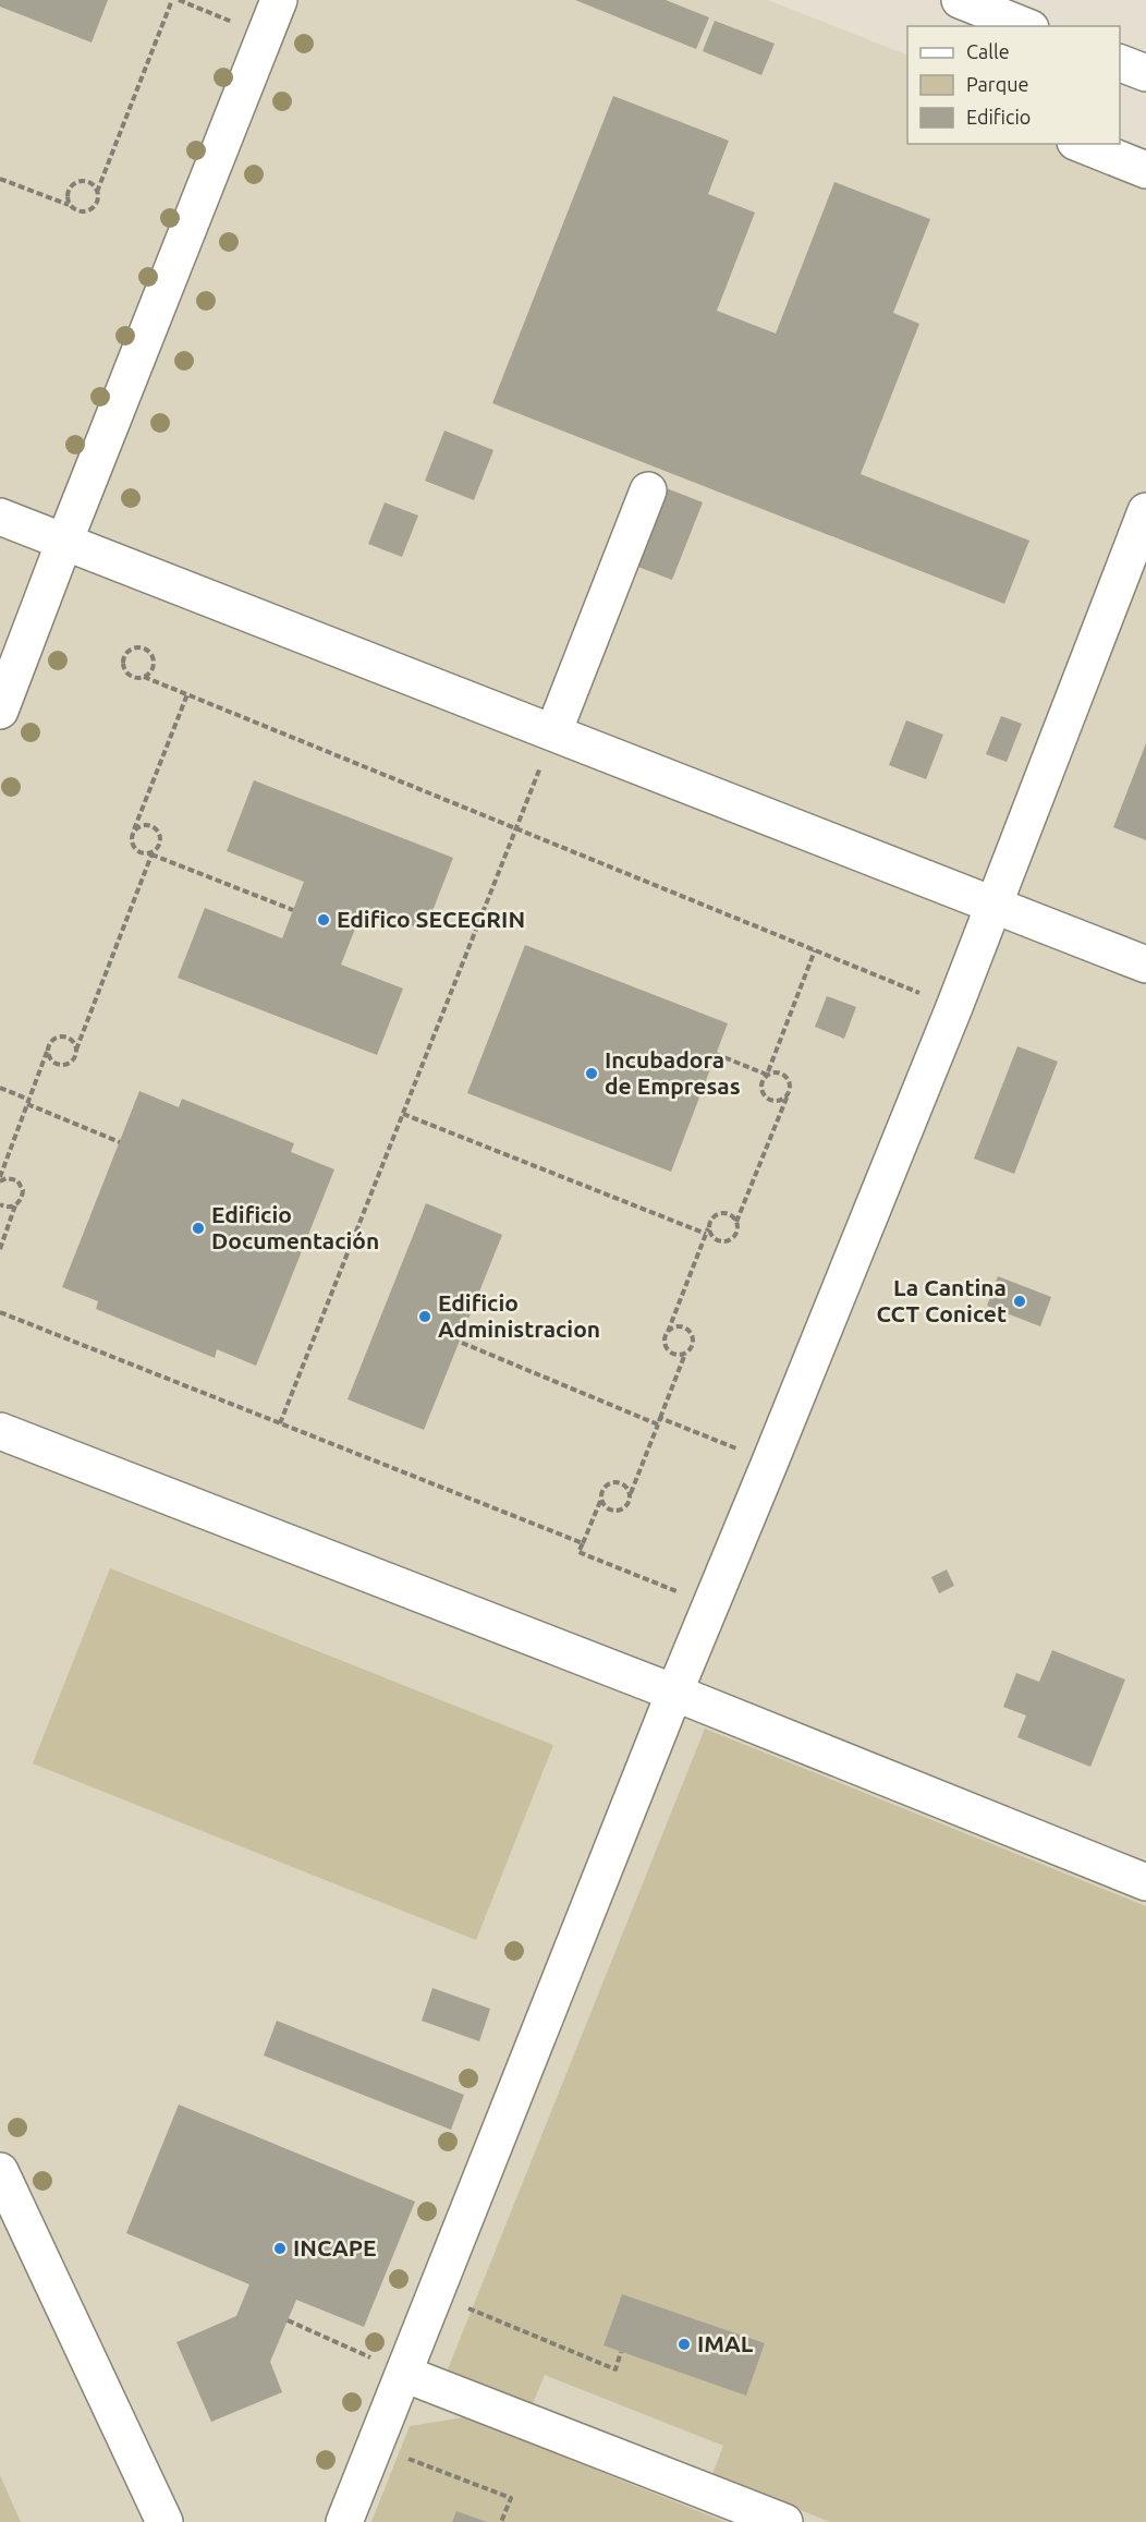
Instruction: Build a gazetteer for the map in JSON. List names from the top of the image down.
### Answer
{
  "places": [
    "Edifico SECEGRIN",
    "Incubadora de Empresas",
    "Edificio Documentación",
    "La Cantina CCT Conicet",
    "Edificio Administracion",
    "INCAPE",
    "IMAL"
  ],
  "legend": ["Calle", "Parque", "Edificio"]
}
